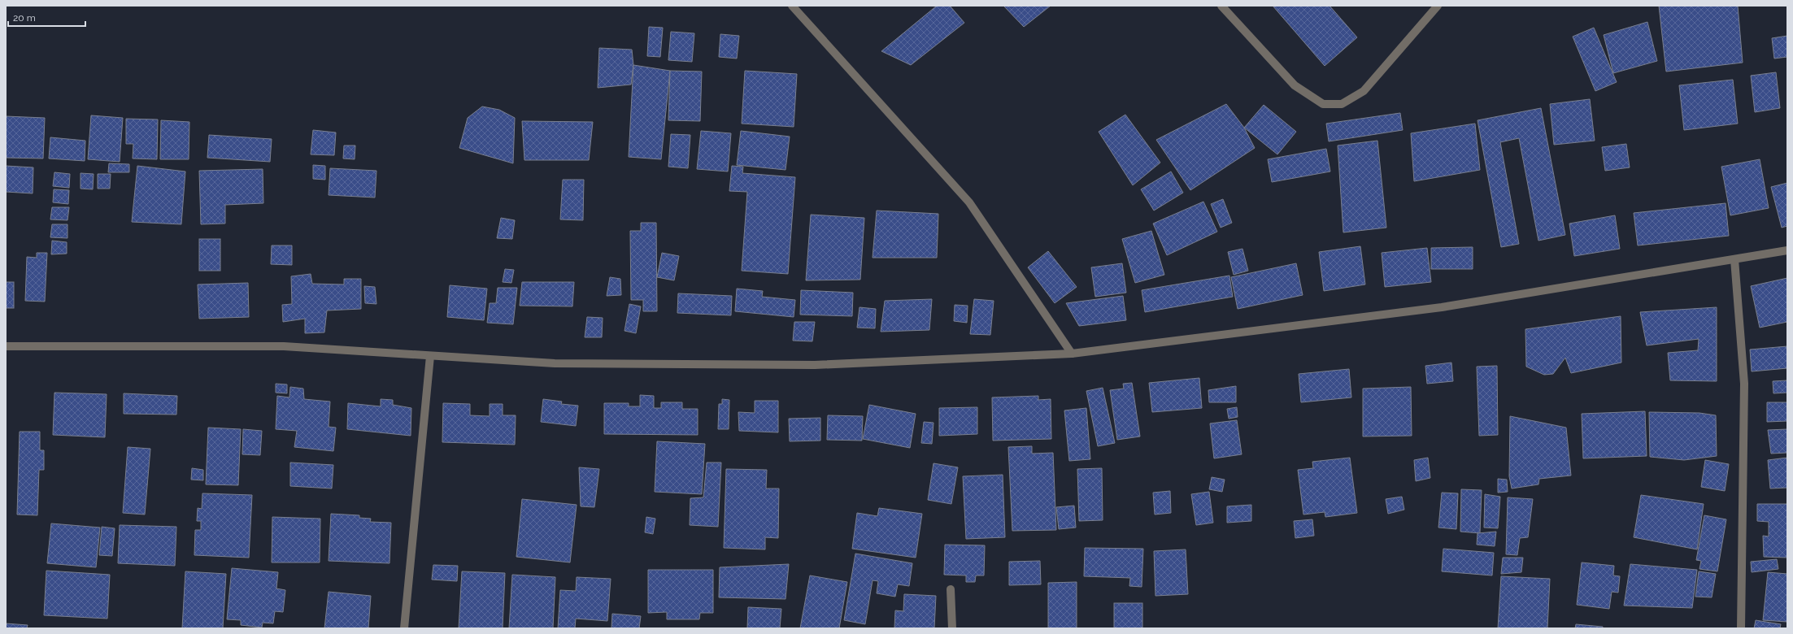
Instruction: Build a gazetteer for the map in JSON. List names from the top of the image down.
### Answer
{
  "scale_bar": "20 m"
}
